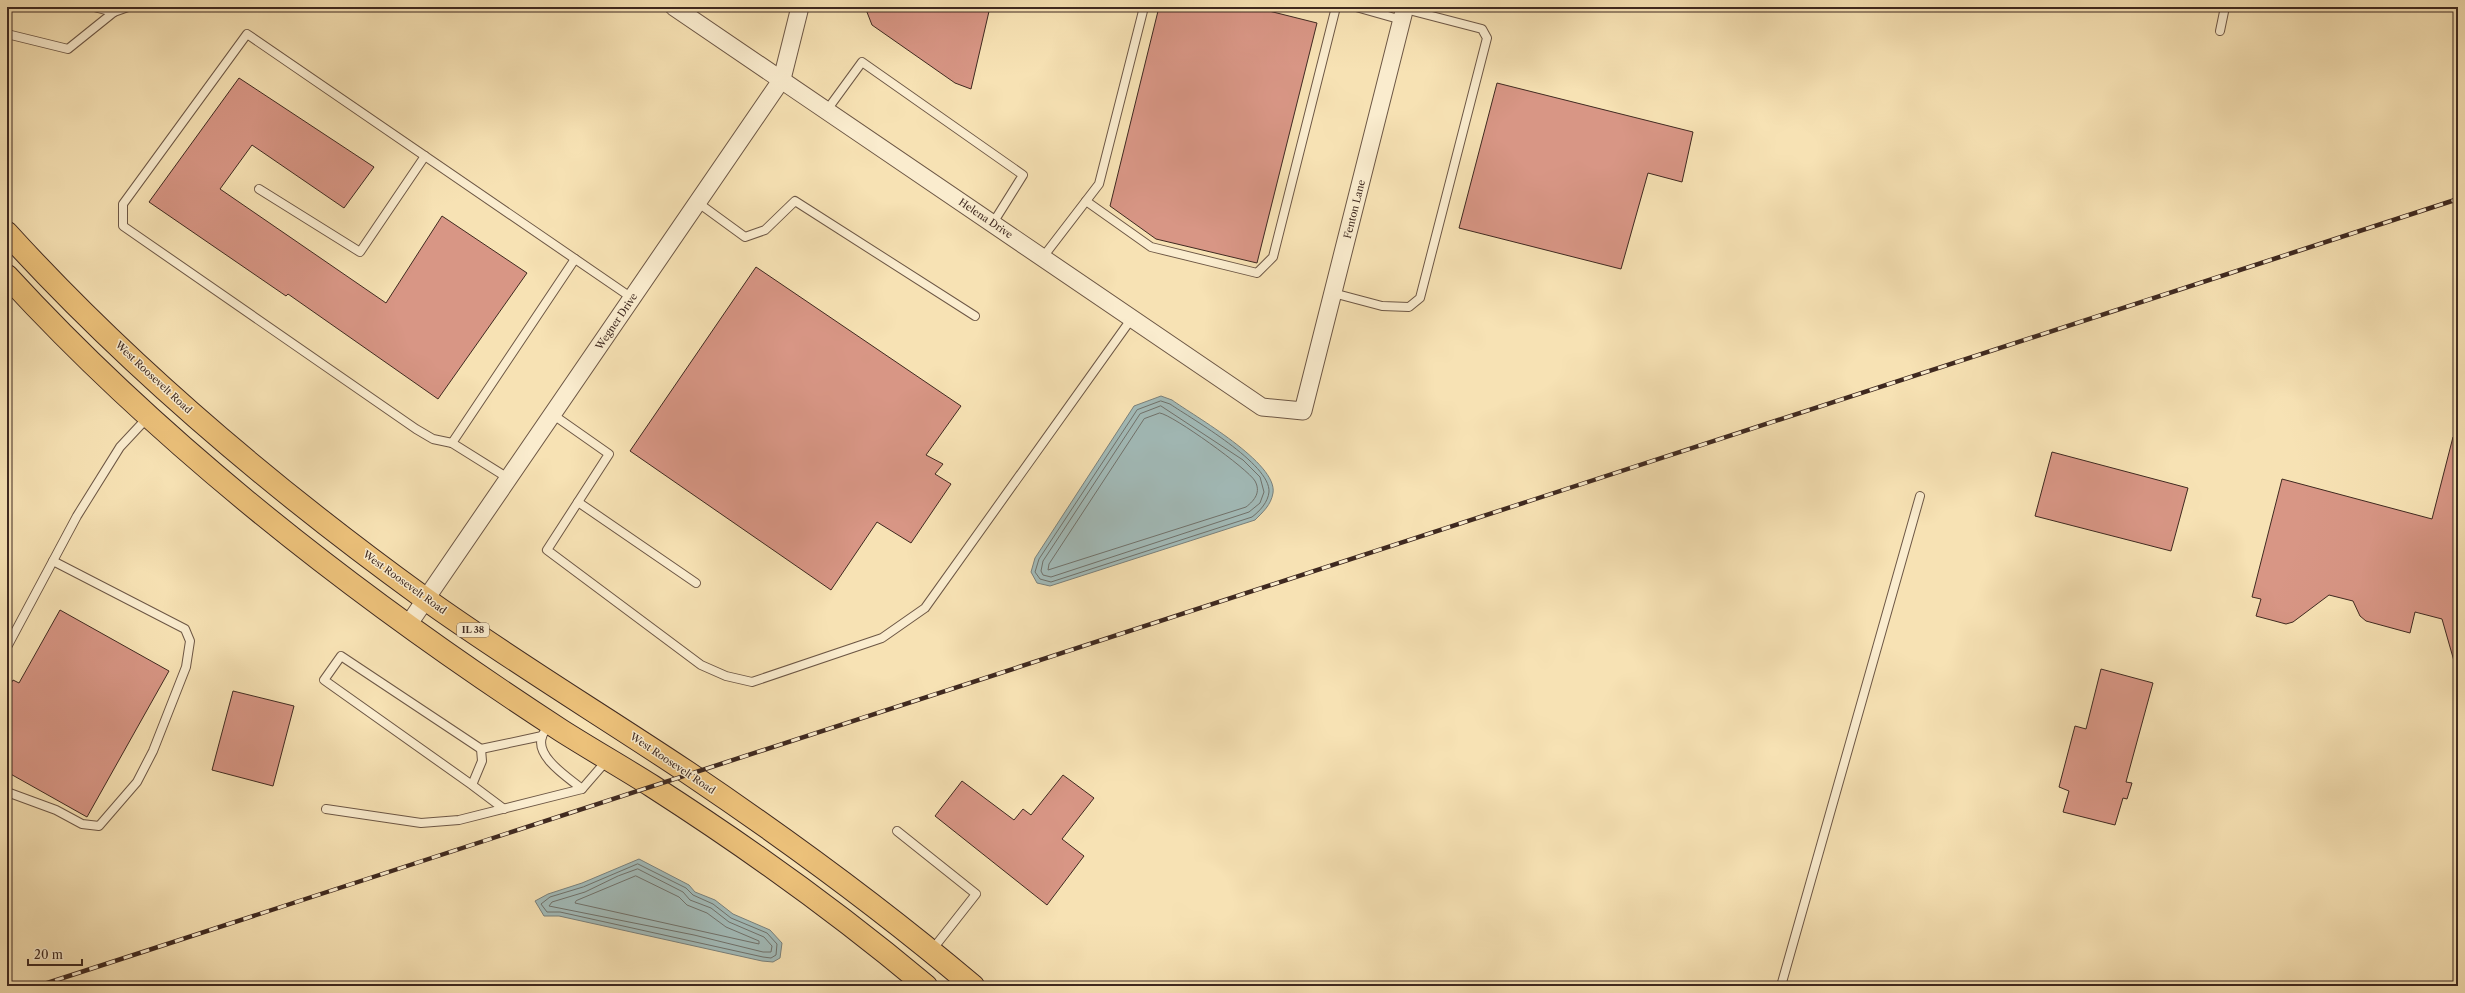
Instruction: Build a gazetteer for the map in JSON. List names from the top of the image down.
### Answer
{
  "streets": {
    "main road": ["West Roosevelt Road", "IL 38"],
    "street": ["Fenton Lane", "Helena Drive", "Wegner Drive"]
  },
  "crossings": [
    ["Fenton Lane", "Helena Drive"],
    ["Helena Drive", "Wegner Drive"],
    ["Wegner Drive", "West Roosevelt Road"]
  ],
  "scale_bar": "20 m"
}
